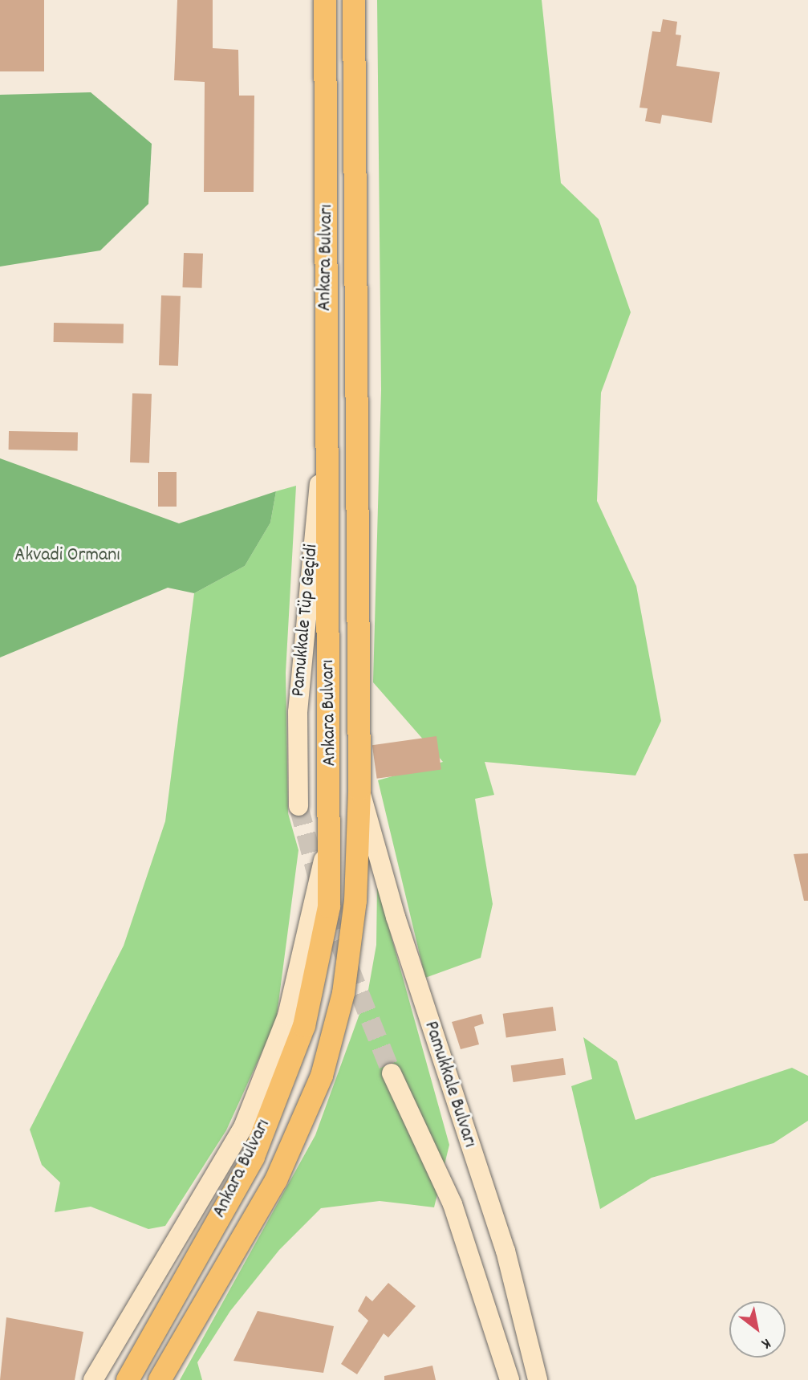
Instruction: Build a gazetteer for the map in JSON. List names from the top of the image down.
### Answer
{
  "streets": {
    "main road": ["Ankara Bulvarı", "Pamukkale Tüp Geçidi", "Pamukkale Bulvarı"]
  },
  "crossings": [
    ["Ankara Bulvarı", "Pamukkale Tüp Geçidi"],
    ["Ankara Bulvarı", "Pamukkale Bulvarı"]
  ],
  "parks": ["Akvadi Ormanı"],
  "north": "bottom right"
}
